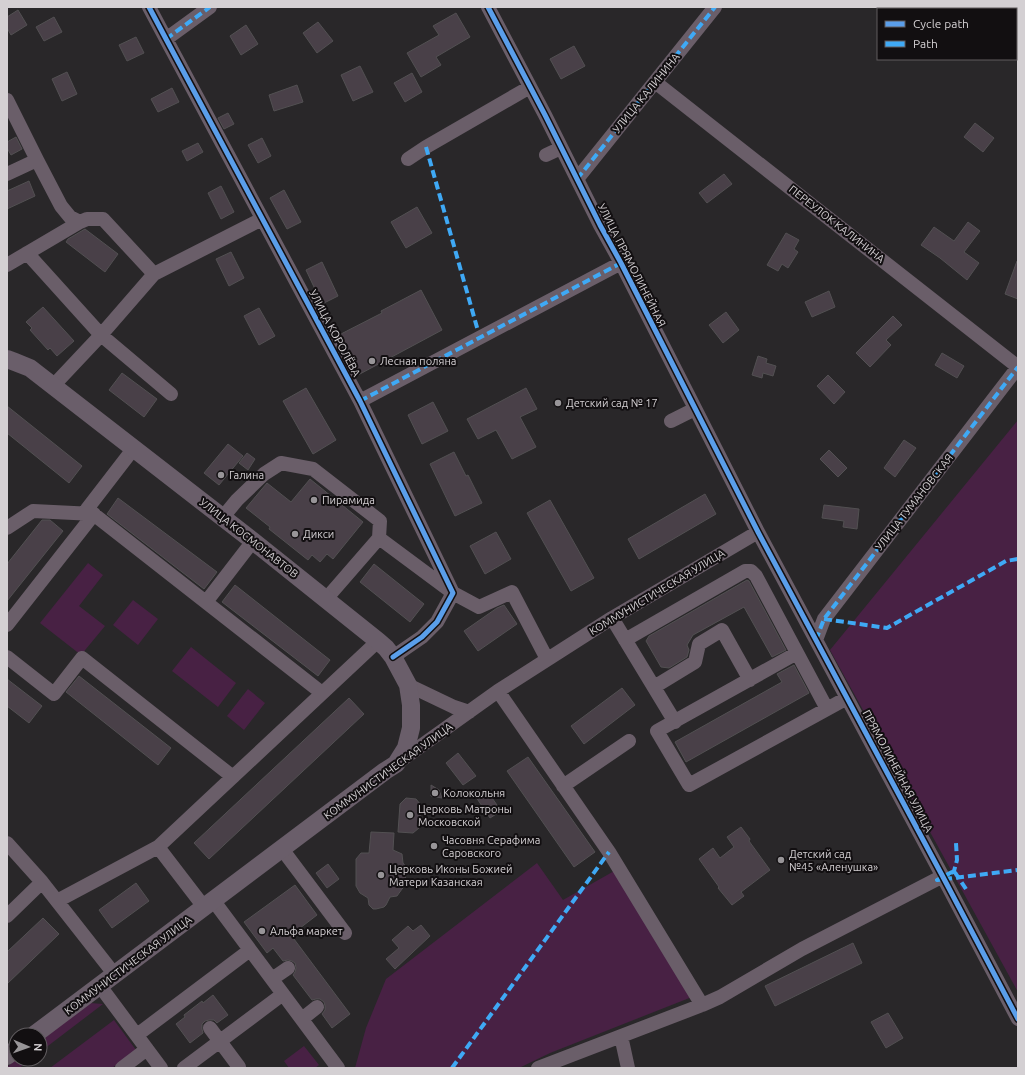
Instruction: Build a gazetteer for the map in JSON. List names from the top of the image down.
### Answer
{
  "streets": {
    "main road": ["УЛИЦА КОСМОНАВТОВ", "КОММУНИСТИЧЕСКАЯ УЛИЦА"],
    "street": [
      "УЛИЦА КАЛИНИНА",
      "ПЕРЕУЛОК КАЛИНИНА",
      "УЛИЦА ПРЯМОЛИНЕЙНАЯ",
      "УЛИЦА КОРОЛЁВА",
      "УЛИЦА ТУМАНОВСКАЯ",
      "ПРЯМОЛИНЕЙНАЯ УЛИЦА"
    ]
  },
  "crossings": [
    ["УЛИЦА КАЛИНИНА", "ПЕРЕУЛОК КАЛИНИНА"],
    ["УЛИЦА КАЛИНИНА", "УЛИЦА ПРЯМОЛИНЕЙНАЯ"],
    ["ПЕРЕУЛОК КАЛИНИНА", "УЛИЦА ТУМАНОВСКАЯ"],
    ["УЛИЦА ПРЯМОЛИНЕЙНАЯ", "КОММУНИСТИЧЕСКАЯ УЛИЦА"],
    ["УЛИЦА ПРЯМОЛИНЕЙНАЯ", "ПРЯМОЛИНЕЙНАЯ УЛИЦА"],
    ["УЛИЦА ТУМАНОВСКАЯ", "ПРЯМОЛИНЕЙНАЯ УЛИЦА"],
    ["УЛИЦА КОСМОНАВТОВ", "КОММУНИСТИЧЕСКАЯ УЛИЦА"],
    ["КОММУНИСТИЧЕСКАЯ УЛИЦА", "ПРЯМОЛИНЕЙНАЯ УЛИЦА"]
  ],
  "places": [
    "Лесная поляна",
    "Детский сад № 17",
    "Галина",
    "Пирамида",
    "Дикси",
    "Колокольня",
    "Церковь Матроны Московской",
    "Часовня Серафима Саровского",
    "Детский сад №45 «Аленушка»",
    "Церковь Иконы Божией Матери Казанская",
    "Альфа маркет"
  ],
  "legend": ["Cycle path", "Path"],
  "north": "right"
}
